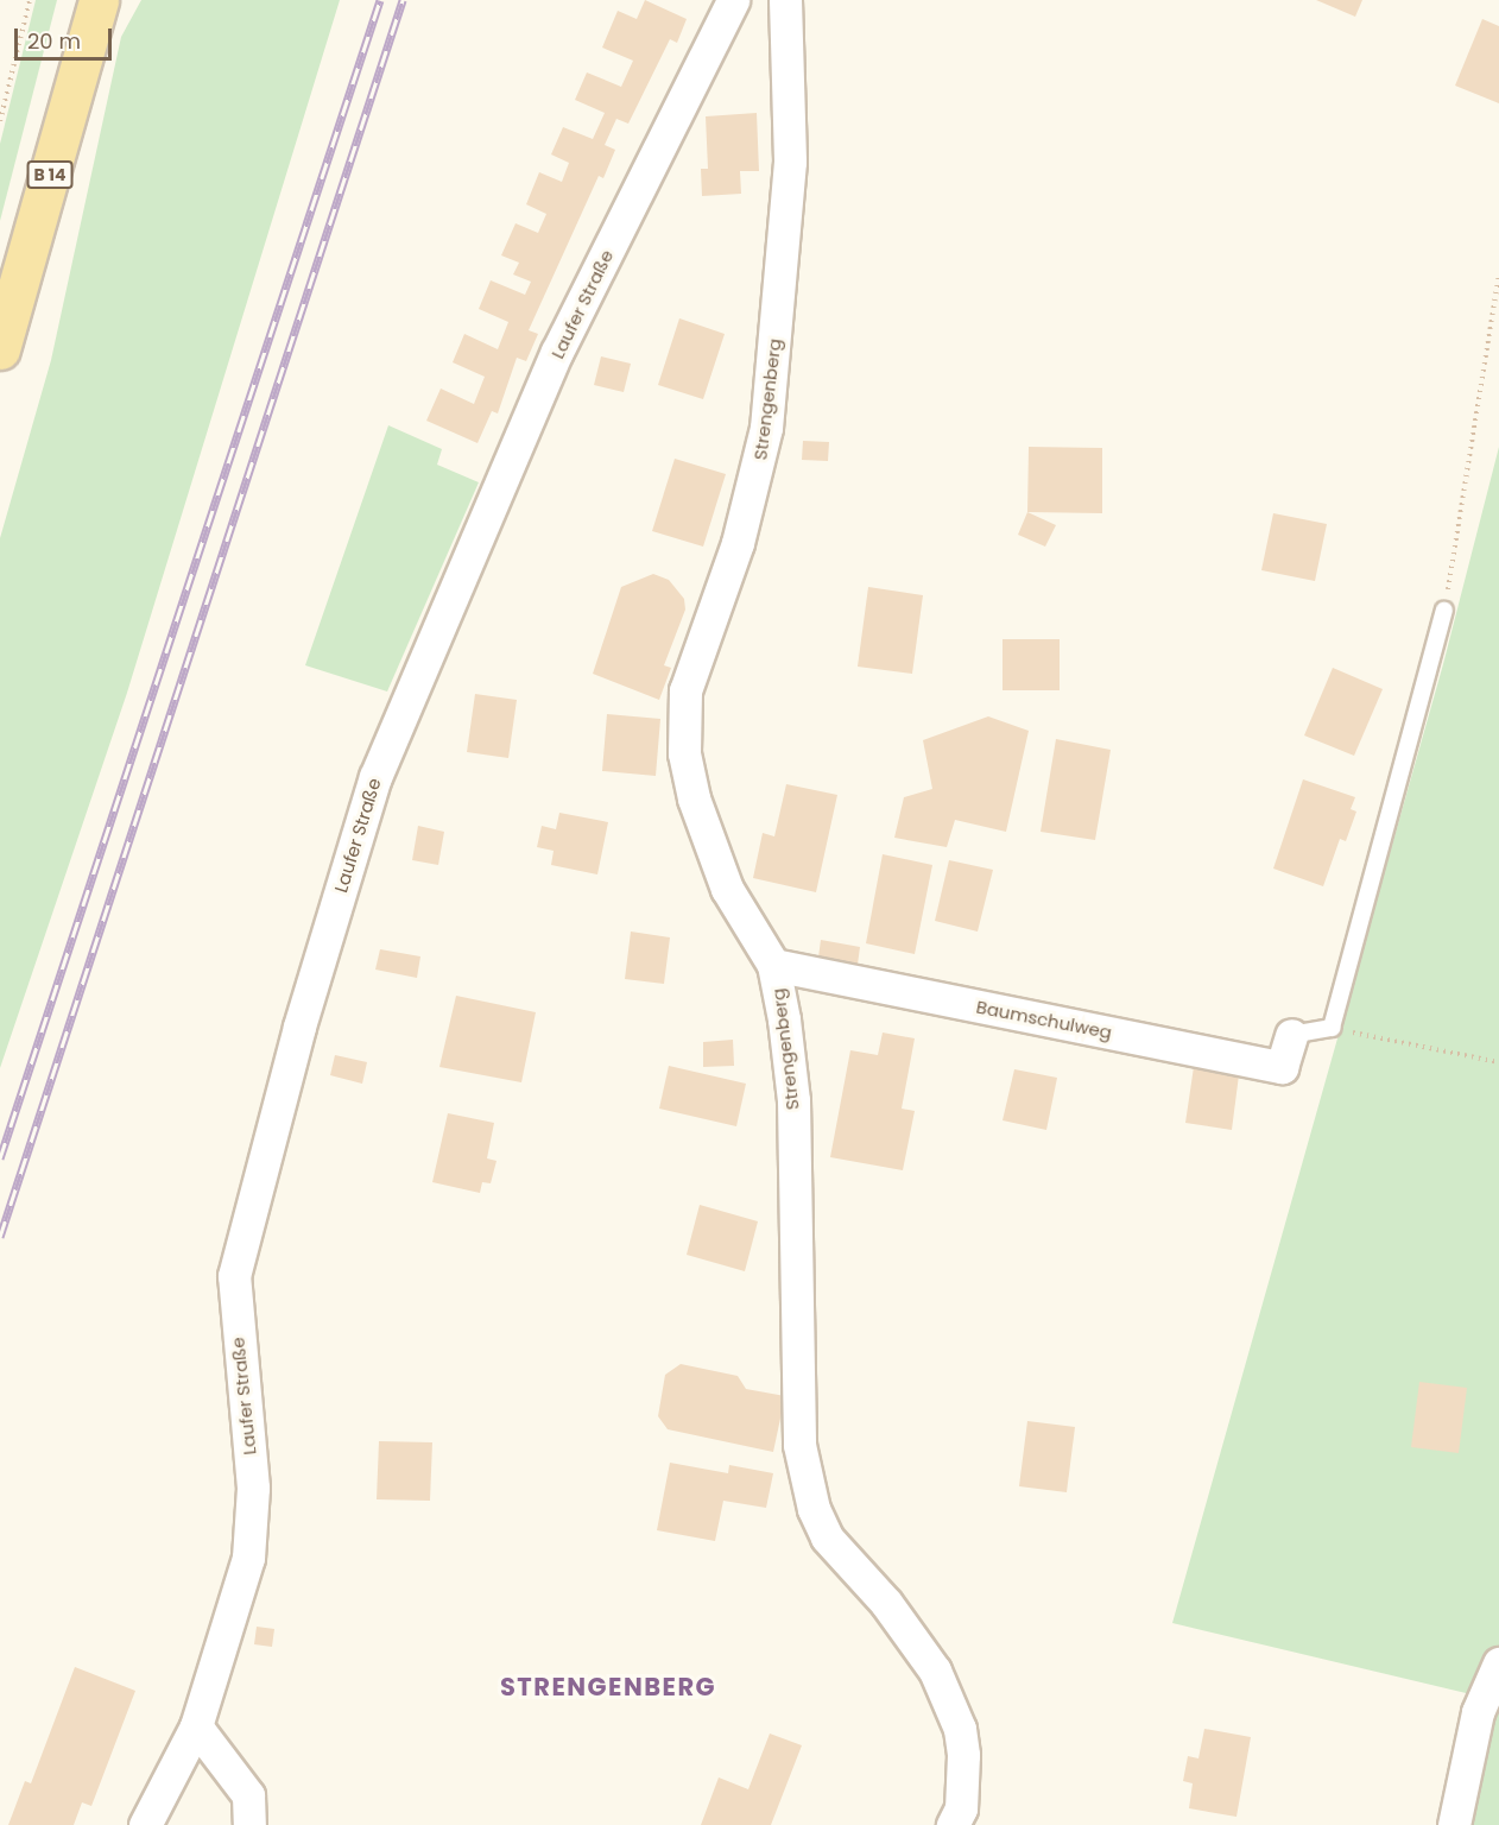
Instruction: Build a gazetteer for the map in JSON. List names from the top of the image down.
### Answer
{
  "streets": {
    "main road": ["B 14"],
    "street": ["Laufer Straße", "Strengenberg", "Baumschulweg"]
  },
  "crossings": [
    ["Strengenberg", "Baumschulweg"]
  ],
  "districts": ["STRENGENBERG"],
  "scale_bar": "20 m"
}
